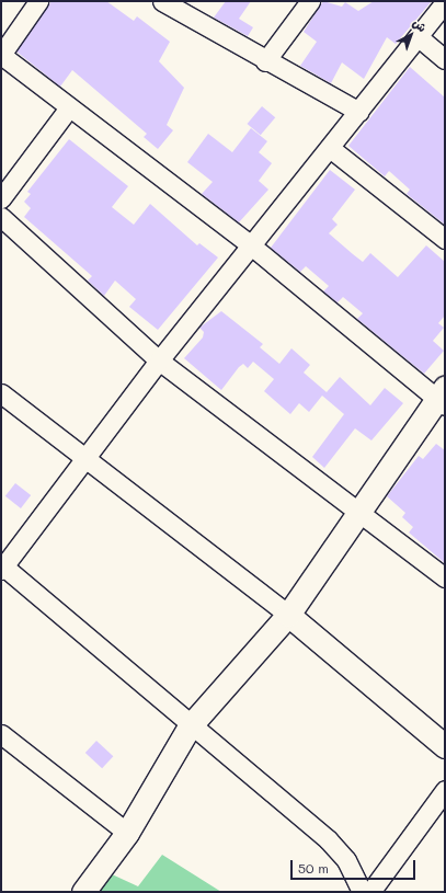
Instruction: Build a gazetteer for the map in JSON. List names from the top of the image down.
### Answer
{
  "scale_bar": "50 m",
  "north": "top right"
}
